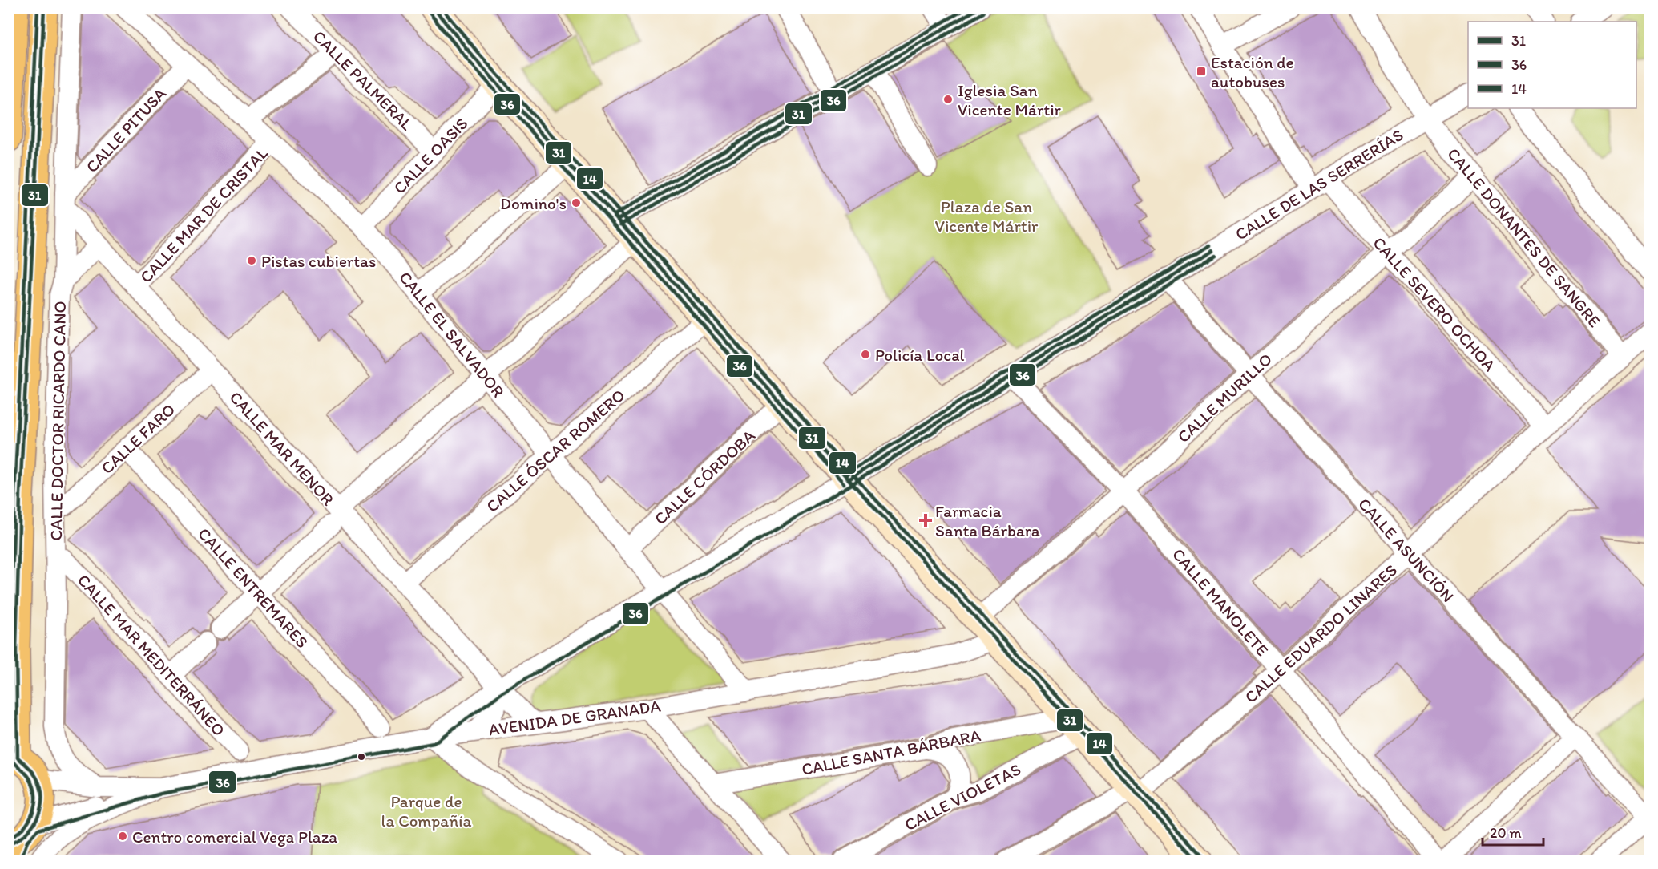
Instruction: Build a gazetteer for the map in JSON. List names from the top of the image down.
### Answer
{
  "streets": {
    "street": [
      "CALLE PALMERAL",
      "CALLE PITUSA",
      "CALLE OASIS",
      "CALLE DE LAS SERRERÍAS",
      "CALLE MAR DE CRISTAL",
      "CALLE DONANTES DE SANGRE",
      "CALLE SEVERO OCHOA",
      "CALLE EL SALVADOR",
      "CALLE MURILLO",
      "CALLE DOCTOR RICARDO CANO",
      "CALLE FARO",
      "CALLE MAR MENOR",
      "CALLE ÓSCAR ROMERO",
      "CALLE CÓRDOBA",
      "CALLE ASUNCIÓN",
      "CALLE ENTREMARES",
      "CALLE MANOLETE",
      "CALLE EDUARDO LINARES",
      "CALLE MAR MEDITERRÁNEO",
      "AVENIDA DE GRANADA",
      "CALLE SANTA BÁRBARA",
      "CALLE VIOLETAS"
    ]
  },
  "crossings": [
    ["CALLE PALMERAL", "CALLE OASIS"],
    ["CALLE PITUSA", "CALLE EL SALVADOR"],
    ["CALLE PITUSA", "CALLE DOCTOR RICARDO CANO"],
    ["CALLE PITUSA", "CALLE MAR MENOR"],
    ["CALLE OASIS", "CALLE EL SALVADOR"],
    ["CALLE DE LAS SERRERÍAS", "CALLE DONANTES DE SANGRE"],
    ["CALLE DE LAS SERRERÍAS", "CALLE SEVERO OCHOA"],
    ["CALLE DE LAS SERRERÍAS", "CALLE EL SALVADOR"],
    ["CALLE DE LAS SERRERÍAS", "CALLE MAR MENOR"],
    ["CALLE DE LAS SERRERÍAS", "CALLE ASUNCIÓN"],
    ["CALLE DE LAS SERRERÍAS", "CALLE MANOLETE"],
    ["CALLE DE LAS SERRERÍAS", "AVENIDA DE GRANADA"],
    ["CALLE MAR DE CRISTAL", "CALLE EL SALVADOR"],
    ["CALLE MAR DE CRISTAL", "CALLE MAR MENOR"],
    ["CALLE DONANTES DE SANGRE", "CALLE MURILLO"],
    ["CALLE DONANTES DE SANGRE", "CALLE EDUARDO LINARES"],
    ["CALLE SEVERO OCHOA", "CALLE MURILLO"],
    ["CALLE SEVERO OCHOA", "CALLE EDUARDO LINARES"],
    ["CALLE EL SALVADOR", "CALLE ÓSCAR ROMERO"],
    ["CALLE EL SALVADOR", "CALLE CÓRDOBA"],
    ["CALLE EL SALVADOR", "AVENIDA DE GRANADA"],
    ["CALLE MURILLO", "CALLE ASUNCIÓN"],
    ["CALLE MURILLO", "CALLE MANOLETE"],
    ["CALLE DOCTOR RICARDO CANO", "CALLE MAR MENOR"],
    ["CALLE DOCTOR RICARDO CANO", "AVENIDA DE GRANADA"],
    ["CALLE FARO", "CALLE MAR MENOR"],
    ["CALLE FARO", "CALLE ENTREMARES"],
    ["CALLE MAR MENOR", "CALLE ÓSCAR ROMERO"],
    ["CALLE MAR MENOR", "AVENIDA DE GRANADA"],
    ["CALLE ASUNCIÓN", "CALLE EDUARDO LINARES"],
    ["CALLE MANOLETE", "CALLE EDUARDO LINARES"],
    ["CALLE SANTA BÁRBARA", "CALLE VIOLETAS"]
  ],
  "parks": ["Plaza de San Vicente Mártir", "Parque de la Compañía"],
  "places": {
    "transit": ["Estación de autobuses"],
    "other": [
      "Iglesia San Vicente Mártir",
      "Domino's",
      "Pistas cubiertas",
      "Policía Local",
      "Centro comercial Vega Plaza"
    ],
    "health": ["Farmacia Santa Bárbara"]
  },
  "lines": ["transit line 31", "transit line 14", "transit line 36"],
  "legend": ["31", "36", "14"],
  "scale_bar": "20 m"
}
